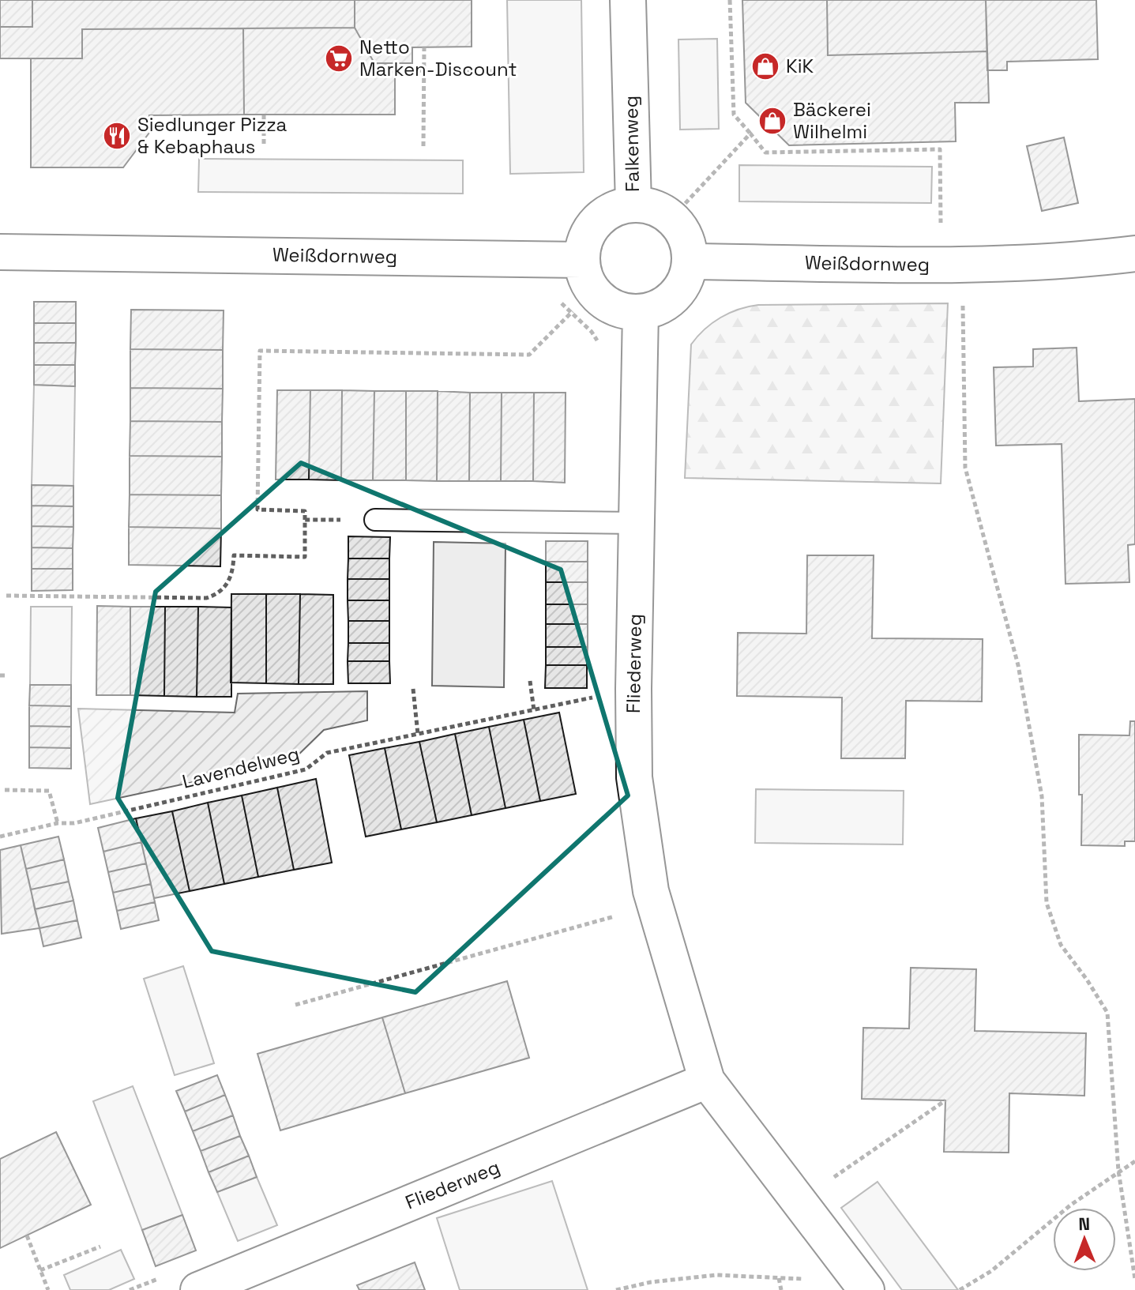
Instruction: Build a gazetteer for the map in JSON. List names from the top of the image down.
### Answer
{
  "streets": {
    "street": ["Falkenweg", "Weißdornweg", "Fliederweg"],
    "path": ["Lavendelweg"]
  },
  "crossings": [
    ["Falkenweg", "Weißdornweg"],
    ["Falkenweg", "Fliederweg"],
    ["Weißdornweg", "Fliederweg"],
    ["Fliederweg", "Lavendelweg"]
  ],
  "places": {
    "supermarket": ["Netto Marken-Discount"],
    "shop": ["KiK", "Bäckerei Wilhelmi"],
    "restaurant": ["Siedlunger Pizza & Kebaphaus"]
  },
  "north": "top"
}
